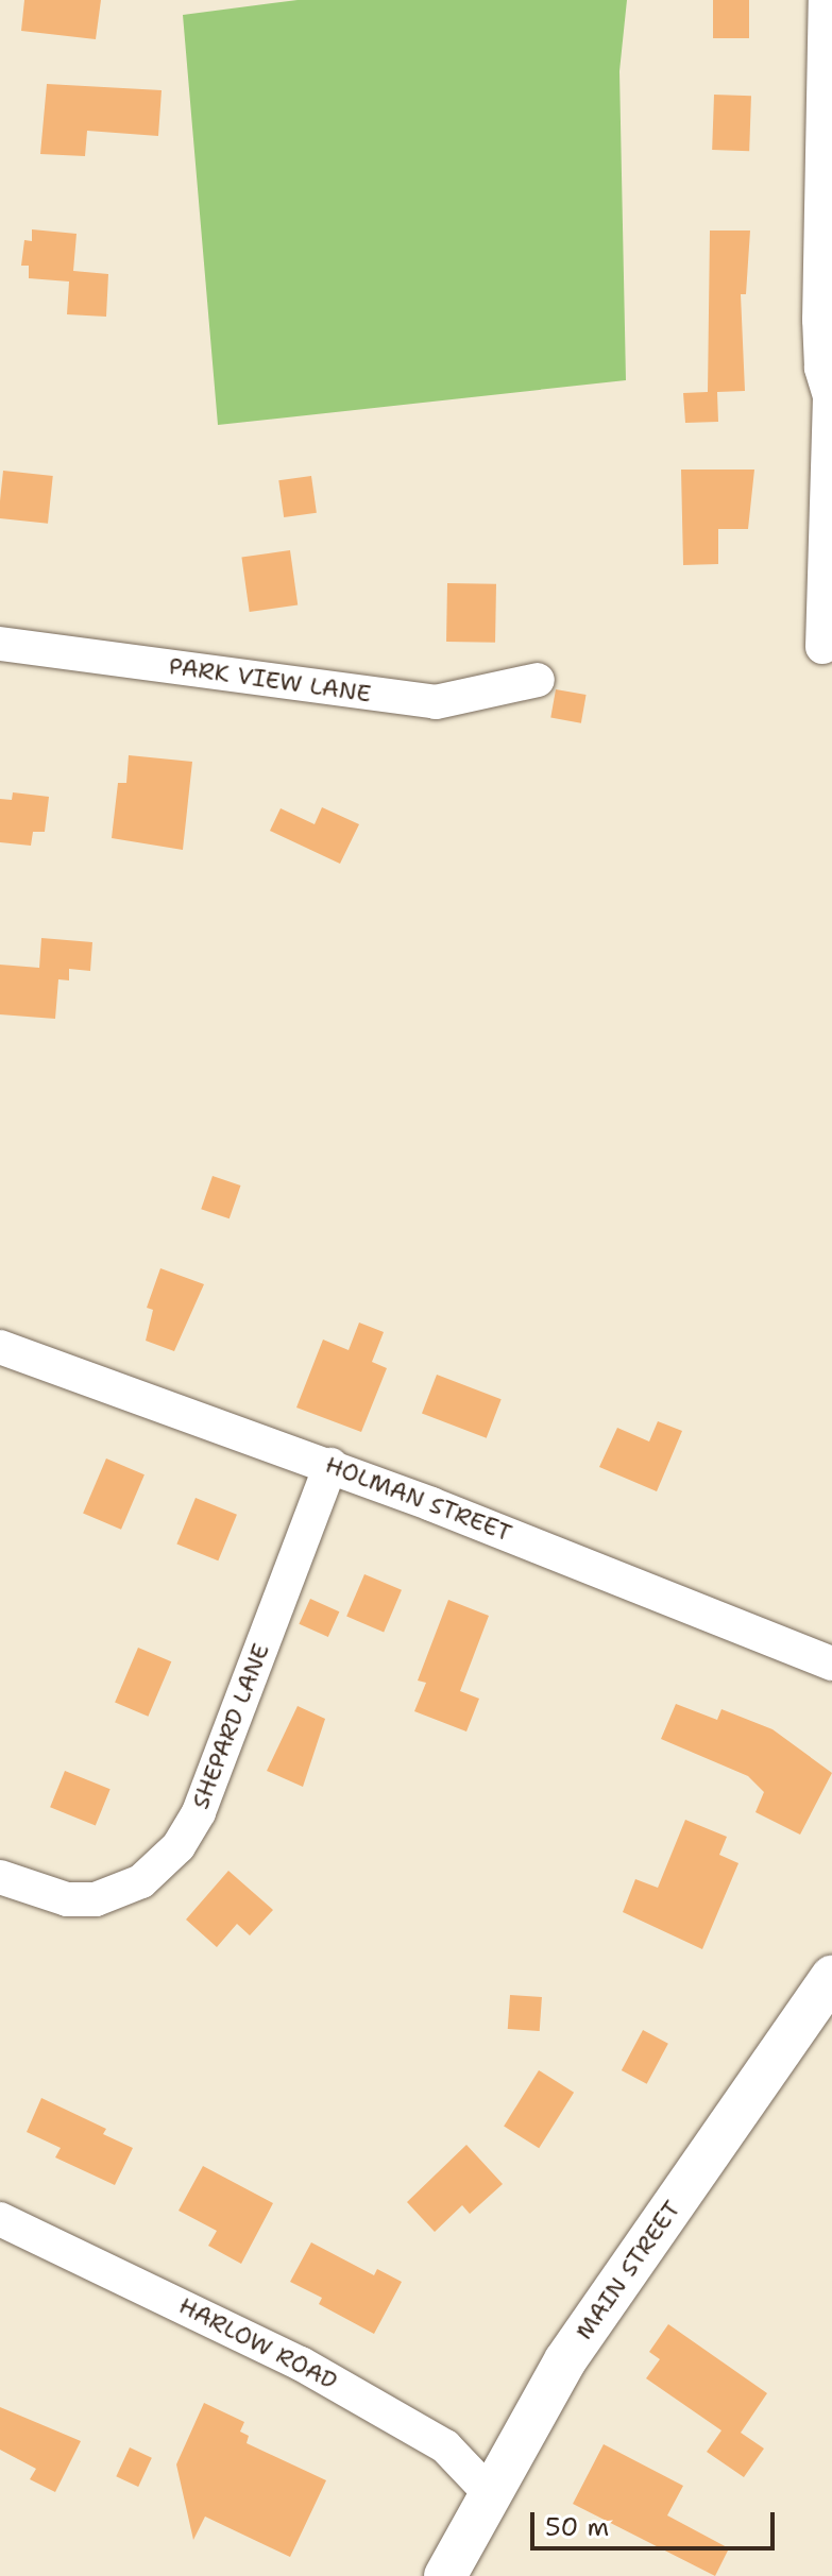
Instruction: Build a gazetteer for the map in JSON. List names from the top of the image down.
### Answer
{
  "streets": {
    "main road": ["MAIN STREET"],
    "street": [
      "PARK VIEW LANE",
      "HOLMAN STREET",
      "SHEPARD LANE",
      "HARLOW ROAD"
    ]
  },
  "crossings": [
    ["HOLMAN STREET", "SHEPARD LANE"],
    ["MAIN STREET", "HARLOW ROAD"]
  ],
  "scale_bar": "50 m"
}
